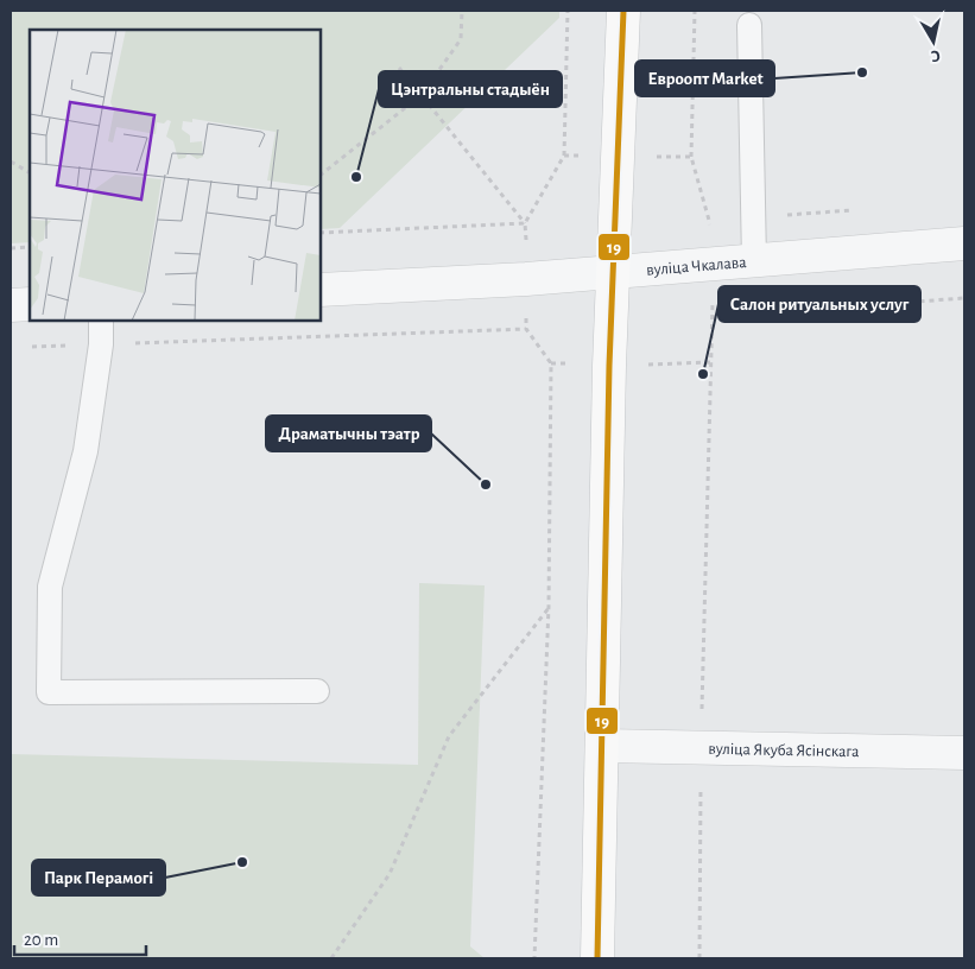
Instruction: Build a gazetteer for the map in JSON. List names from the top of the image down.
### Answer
{
  "streets": {
    "street": ["вуліца Чкалава", "вуліца Якуба Ясінскага"]
  },
  "places": [
    "Евроопт Market",
    "Цэнтральны стадыён",
    "Салон ритуальных услуг",
    "Драматычны тэатр",
    "Парк Перамогі"
  ],
  "lines": ["transit line 19"],
  "scale_bar": "20 m",
  "north": "bottom"
}
